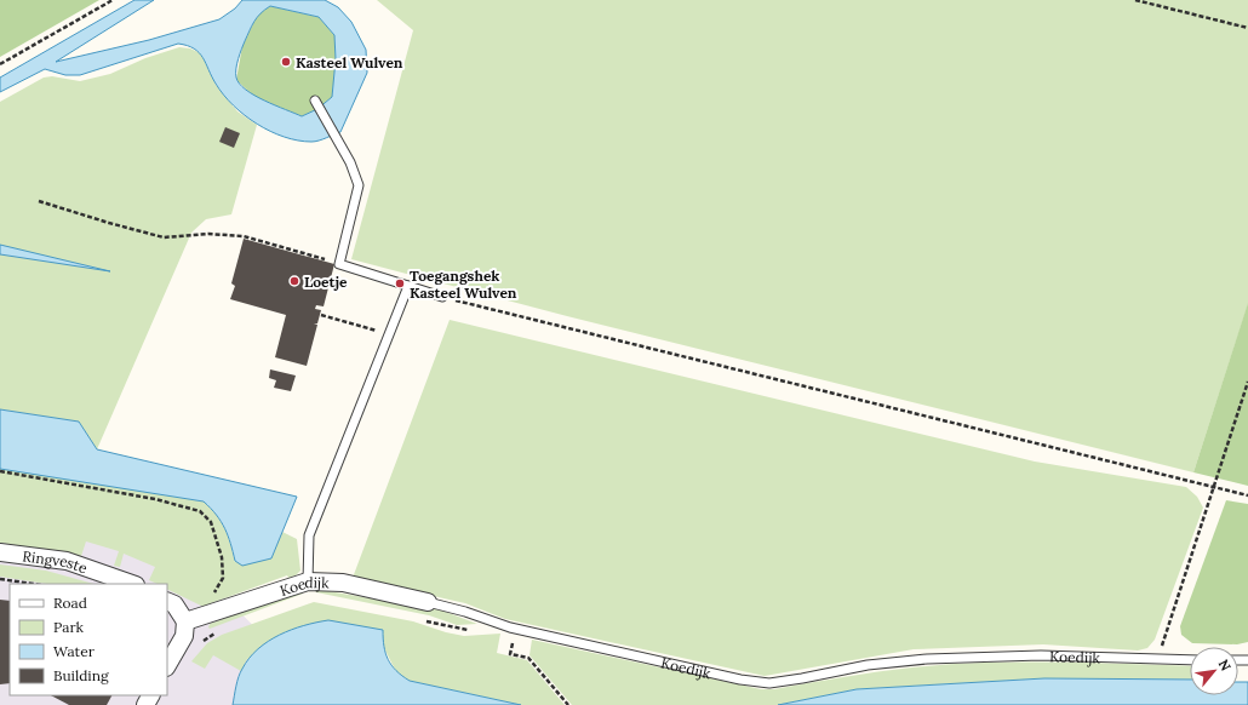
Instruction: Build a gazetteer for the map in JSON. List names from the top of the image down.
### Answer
{
  "streets": {
    "street": ["Ringveste", "Koedijk"]
  },
  "places": ["Kasteel Wulven", "Loetje", "Toegangshek Kasteel Wulven"],
  "legend": [
    "Road",
    "Park",
    "Water",
    "Building"
  ],
  "north": "top right"
}
